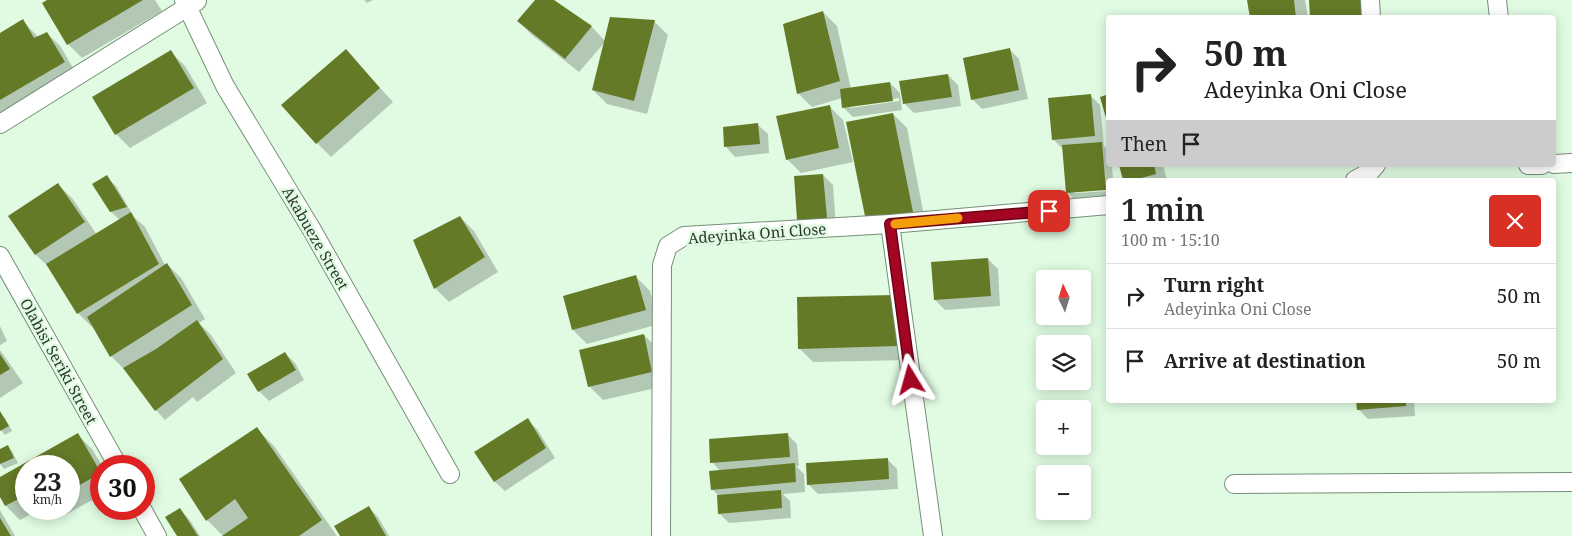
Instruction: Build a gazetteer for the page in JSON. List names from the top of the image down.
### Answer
{
  "streets": {
    "street": ["Adeyinka Oni Close", "Akabueze Street", "Olabisi Seriki Street"]
  },
  "north": "top",
  "page": {
    "turn": ["50 m", "Adeyinka Oni Close"],
    "then": "Then",
    "heading": ["1 min", "100 m · 15:10"],
    "list": [
      {
        "name": "Turn right",
        "note": "Adeyinka Oni Close",
        "value": "50 m"
      },
      {
        "name": "Arrive at destination",
        "value": "50 m"
      }
    ],
    "map_buttons": ["+", "−"],
    "speed": "23 km/h",
    "limit": "30"
  }
}
